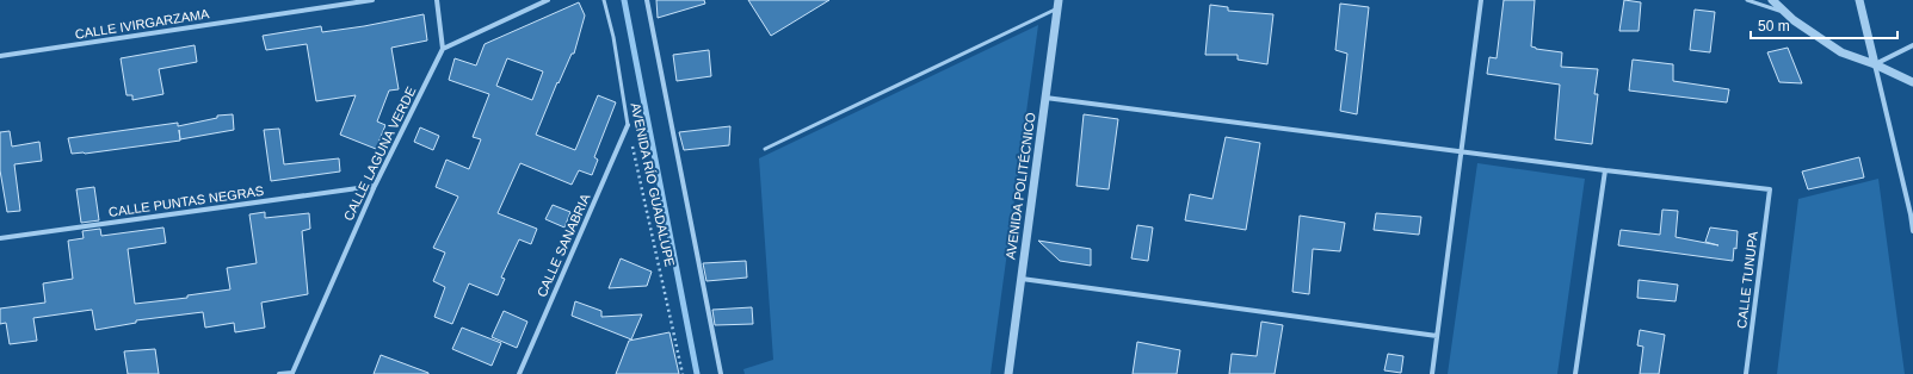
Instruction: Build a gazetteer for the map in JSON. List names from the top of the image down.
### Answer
{
  "streets": {
    "street": [
      "CALLE IVIRGARZAMA",
      "CALLE LAGUNA VERDE",
      "AVENIDA POLITÉCNICO",
      "CALLE PUNTAS NEGRAS",
      "CALLE SANABRIA",
      "CALLE TUNUPA"
    ],
    "lane": ["AVENIDA RÍO GUADALUPE"]
  },
  "crossings": [
    ["CALLE LAGUNA VERDE", "CALLE PUNTAS NEGRAS"],
    ["AVENIDA RÍO GUADALUPE", "CALLE SANABRIA"]
  ],
  "scale_bar": "50 m"
}
